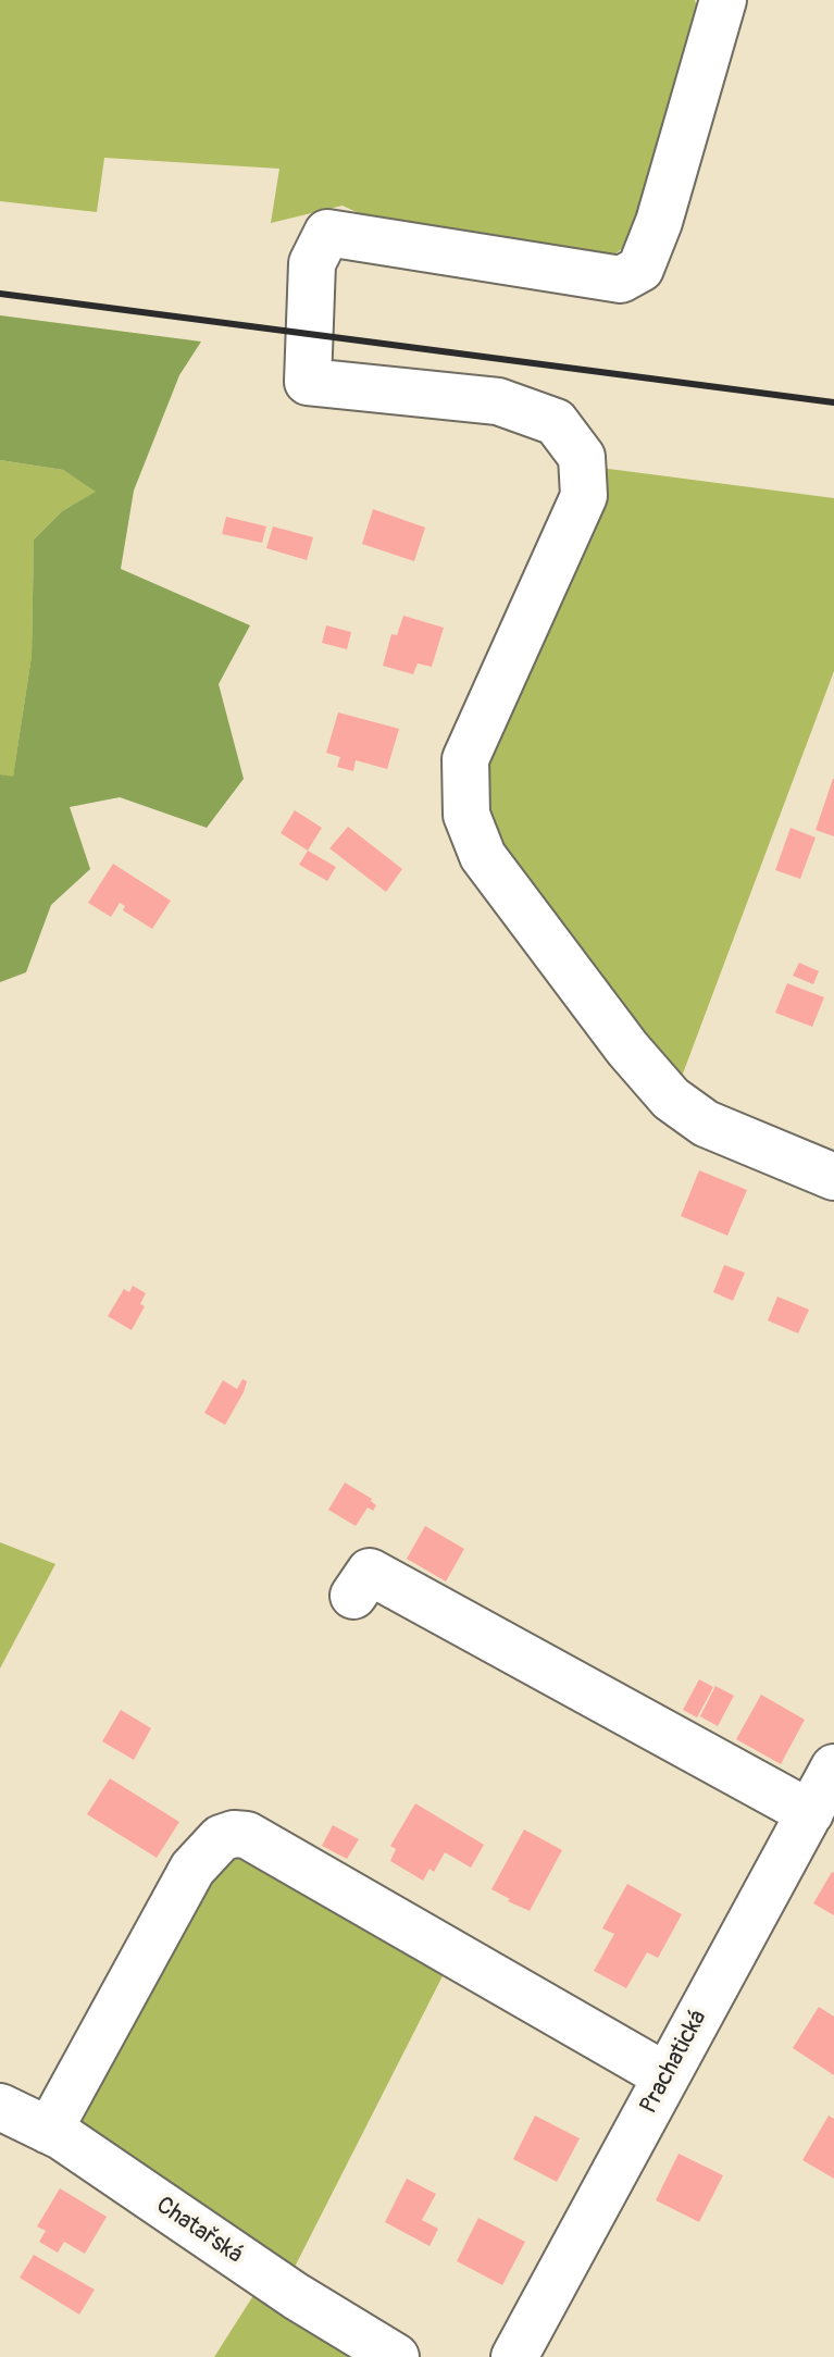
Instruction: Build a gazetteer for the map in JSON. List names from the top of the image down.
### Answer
{
  "streets": {
    "street": ["Prachatická", "Chatařská"]
  }
}
